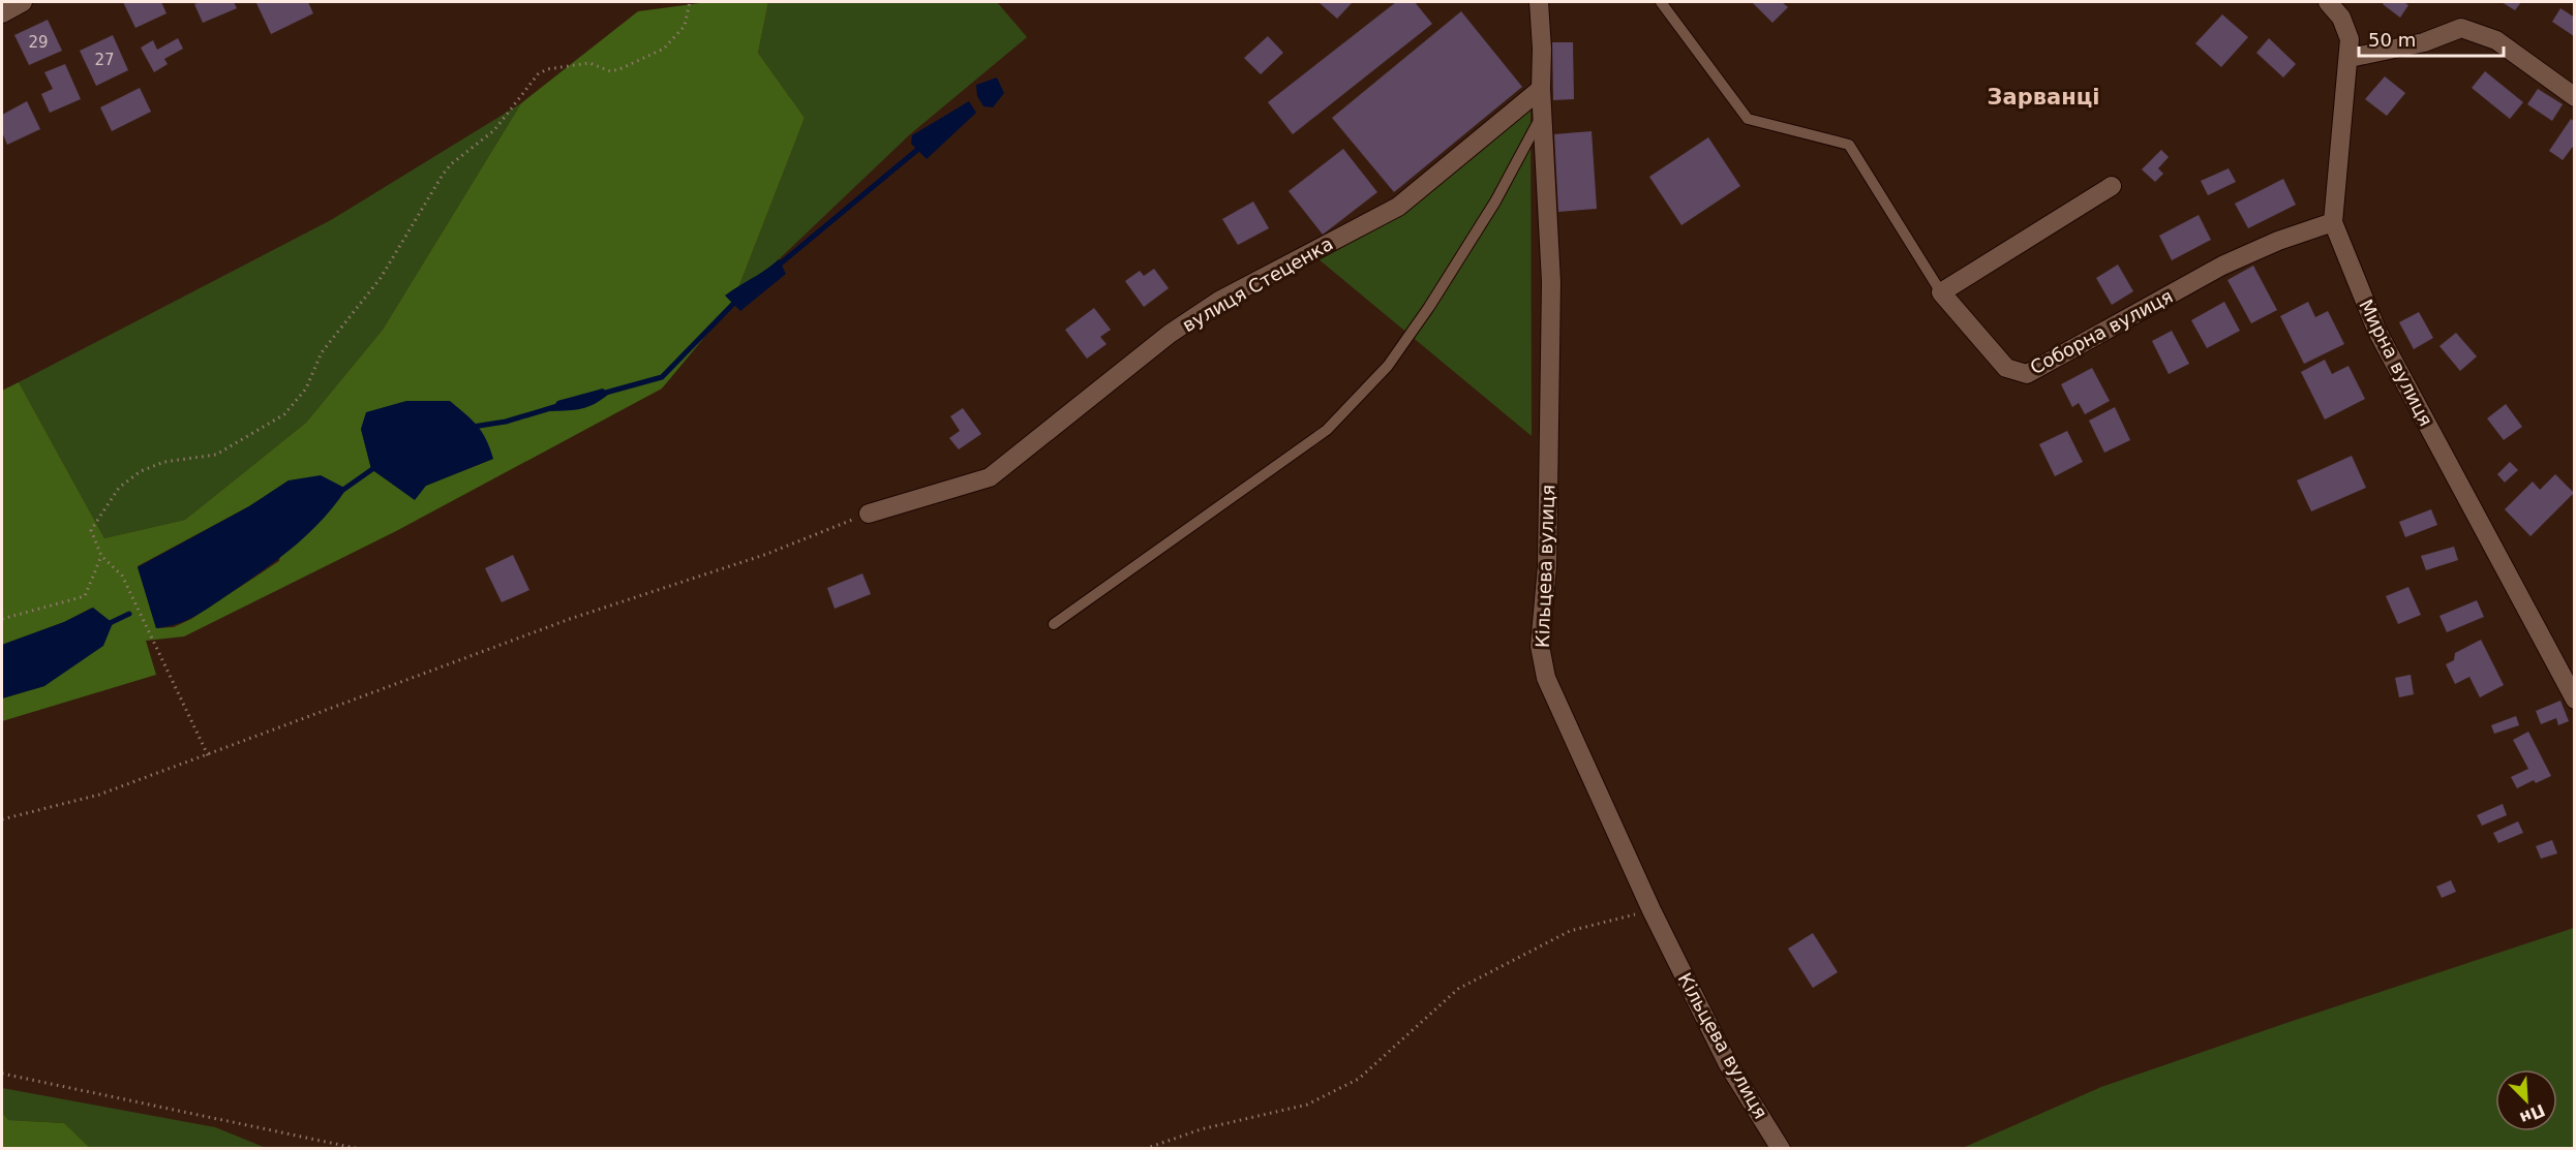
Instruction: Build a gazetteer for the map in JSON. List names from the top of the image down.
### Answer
{
  "streets": {
    "street": [
      "вулиця Стеценка",
      "Соборна вулиця",
      "Мирна вулиця",
      "Кільцева вулиця"
    ]
  },
  "crossings": [
    ["вулиця Стеценка", "Кільцева вулиця"],
    ["Соборна вулиця", "Мирна вулиця"]
  ],
  "districts": ["Зарванці"],
  "house_numbers": ["29", "27"],
  "scale_bar": "50 m",
  "north": "bottom right"
}
